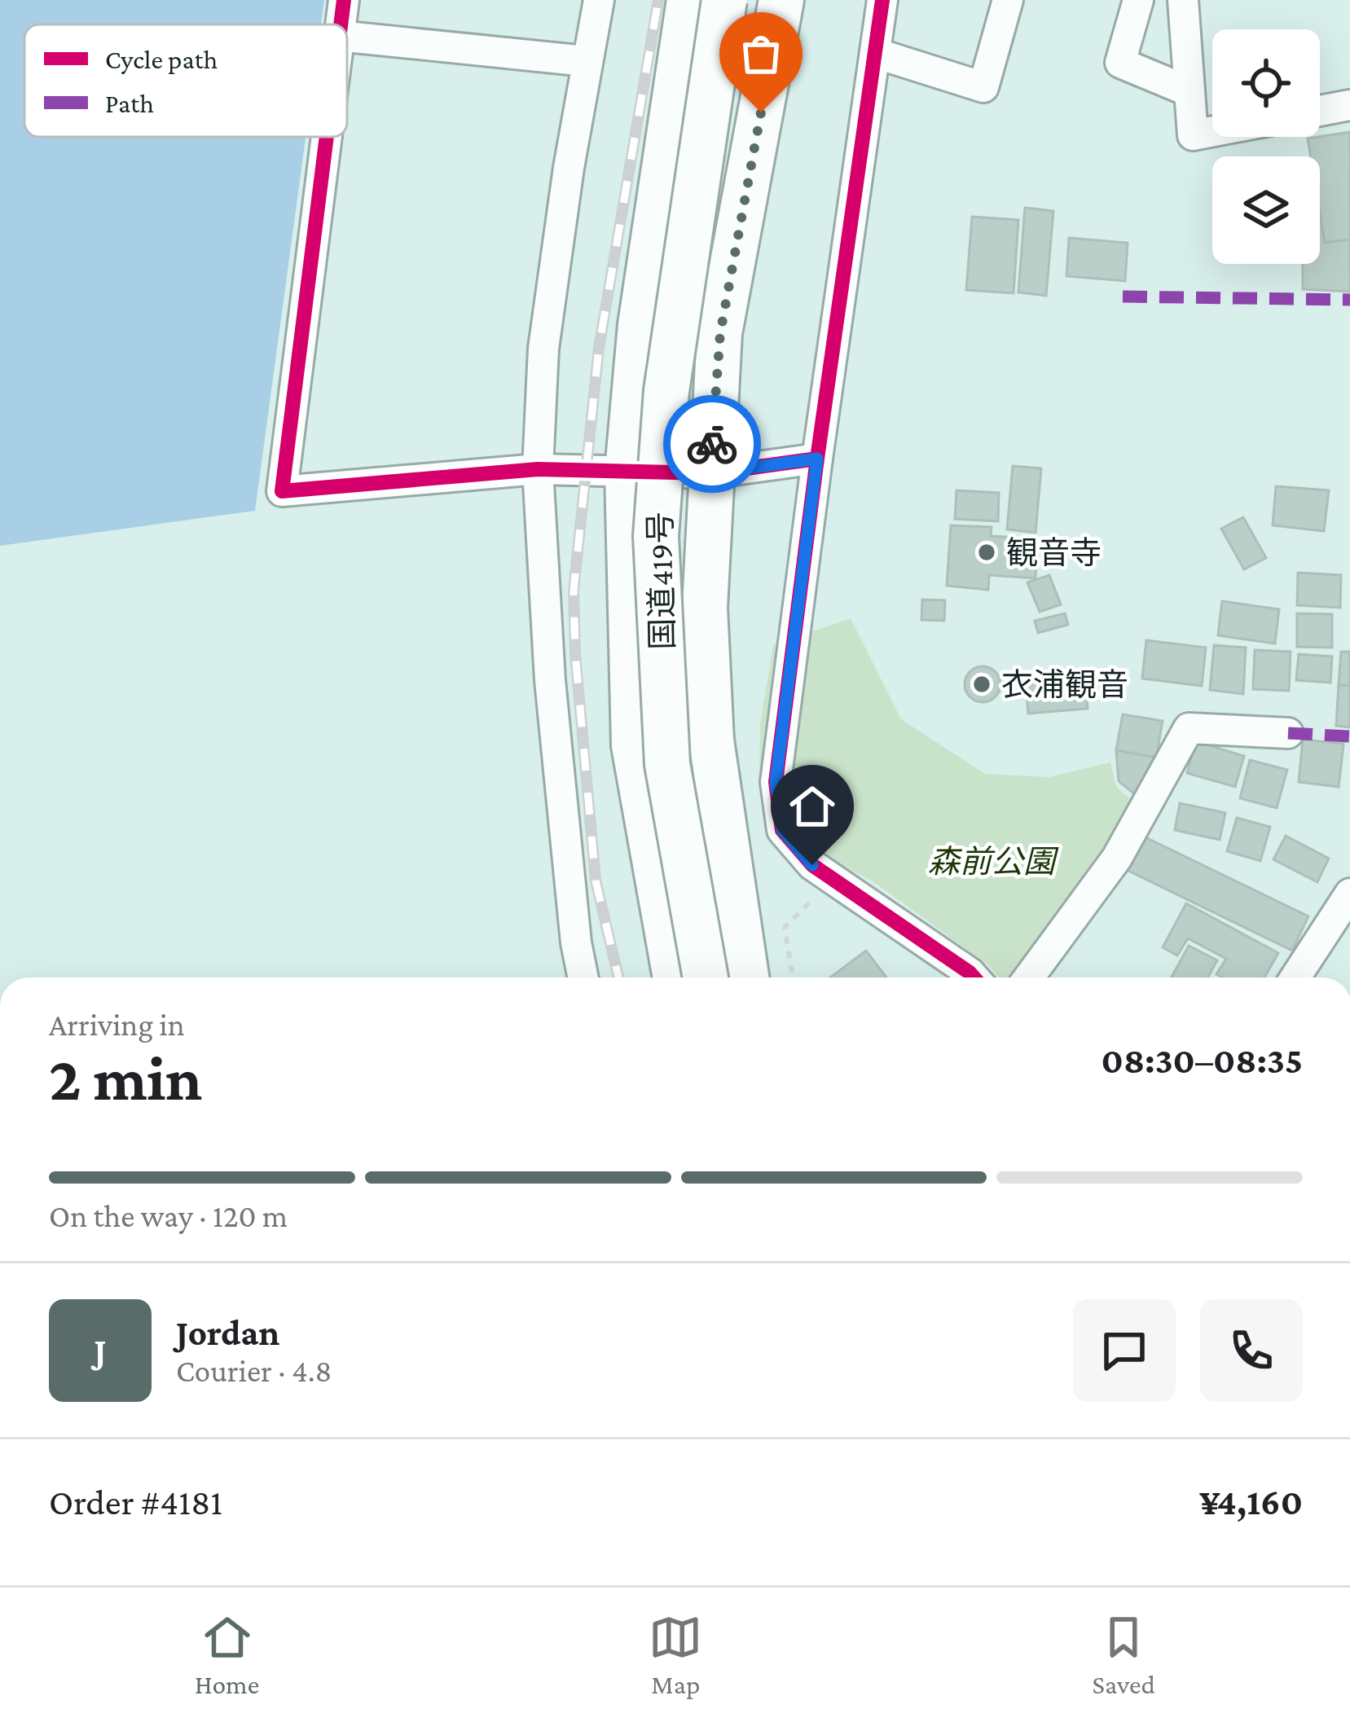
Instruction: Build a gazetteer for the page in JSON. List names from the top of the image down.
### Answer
{
  "streets": {
    "highway": ["国道419号"]
  },
  "parks": ["森前公園"],
  "places": ["観音寺", "衣浦観音"],
  "legend": ["Cycle path", "Path"],
  "page": {
    "heading": ["2 min", "Arriving in", "08:30–08:35"],
    "panel": [
      "Jordan",
      "Courier · 4.8",
      "Order #4181",
      "¥4,160"
    ],
    "bar": "On the way · 120 m",
    "round": "J",
    "tabs": ["Home", "Map", "Saved"]
  }
}
